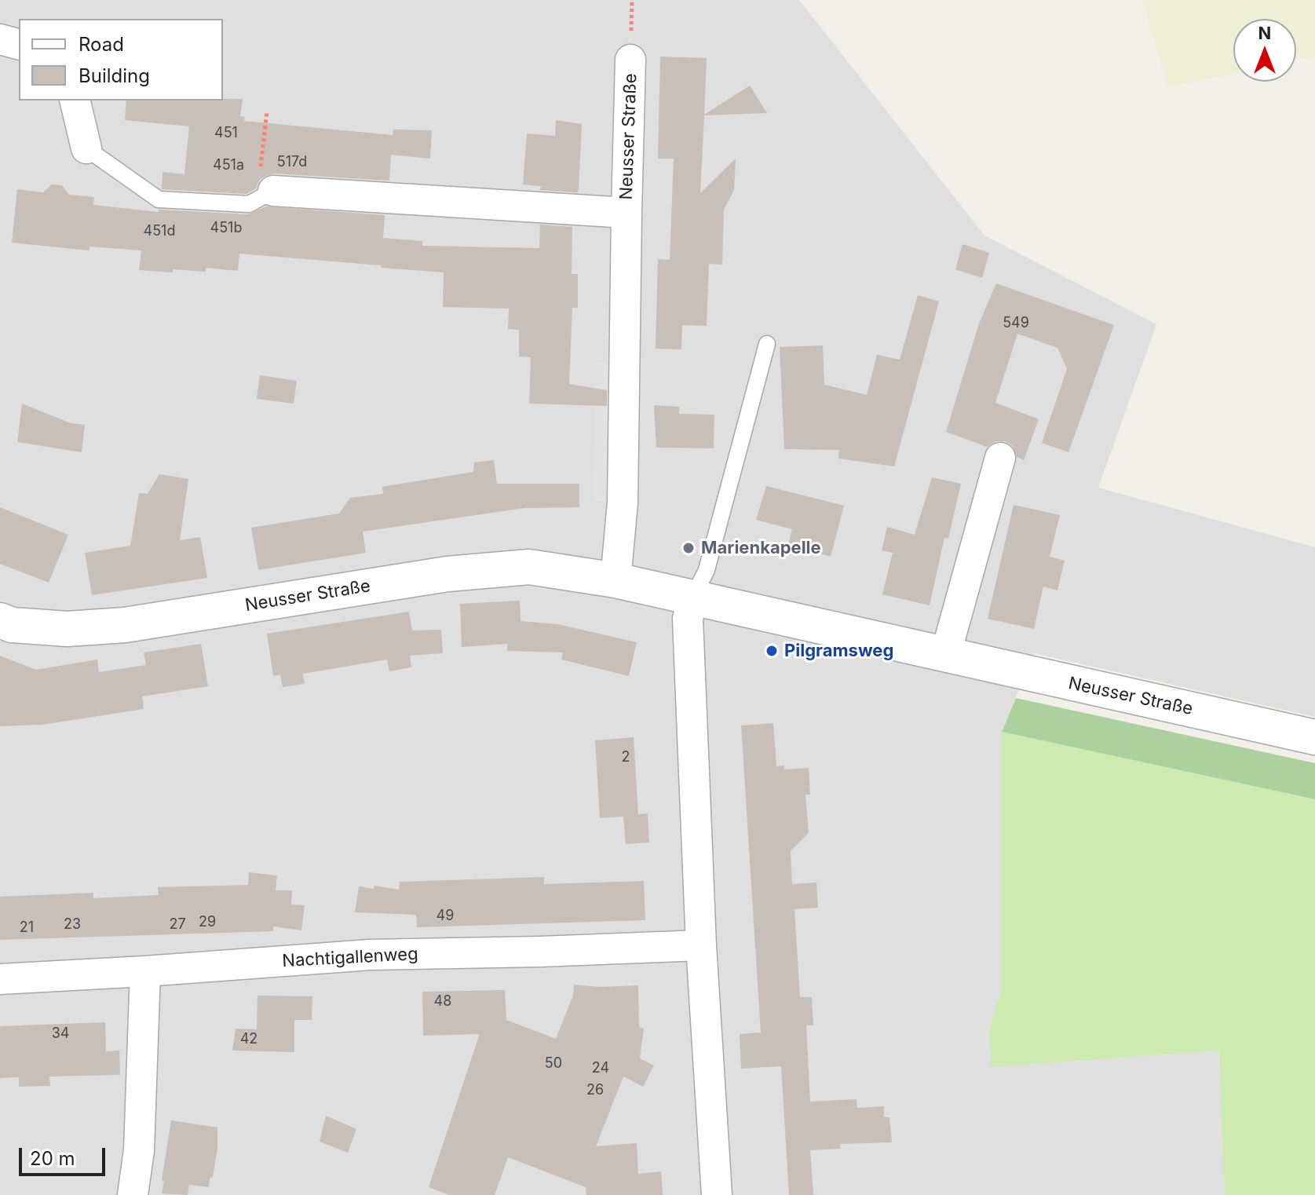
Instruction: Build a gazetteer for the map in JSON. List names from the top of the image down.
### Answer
{
  "streets": {
    "street": ["Neusser Straße", "Nachtigallenweg"]
  },
  "places": ["Marienkapelle", "Pilgramsweg"],
  "house_numbers": [
    "451",
    "517d",
    "451a",
    "451b",
    "451d",
    "549",
    "2",
    "49",
    "29",
    "23",
    "27",
    "21",
    "48",
    "34",
    "42",
    "50",
    "24",
    "26"
  ],
  "legend": ["Road", "Building"],
  "scale_bar": "20 m",
  "north": "top"
}
